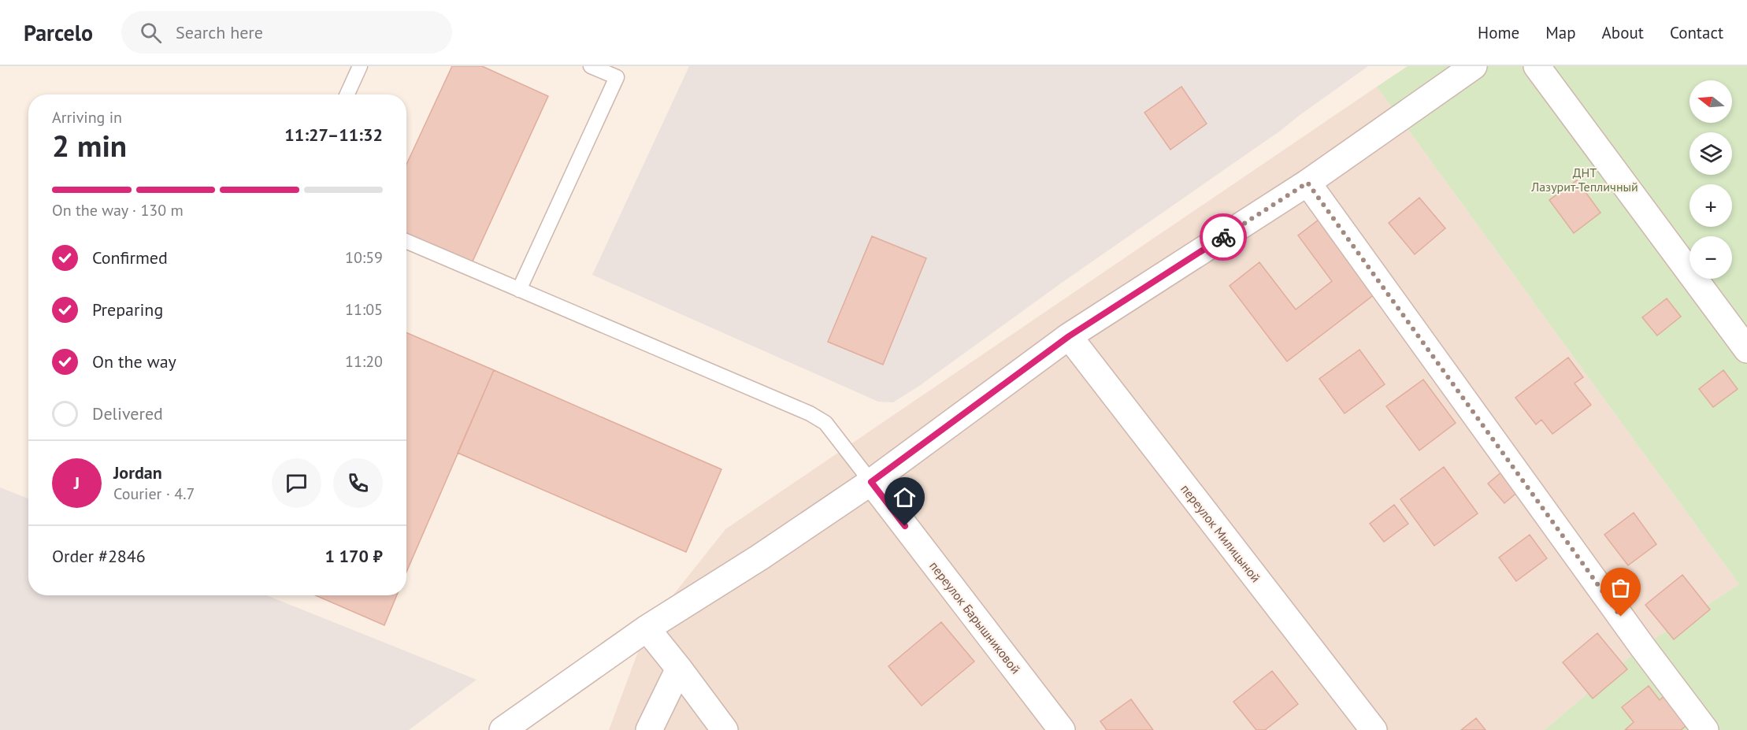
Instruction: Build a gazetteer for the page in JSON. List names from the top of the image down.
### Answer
{
  "streets": {
    "street": ["переулок Милицыной", "переулок Барышниковой"]
  },
  "parks": ["ДНТ Лазурит-Тепличный"],
  "north": "left",
  "page": {
    "header": "Parcelo",
    "search": "Search here",
    "nav": [
      "Home",
      "Map",
      "About",
      "Contact"
    ],
    "map_buttons": ["+", "−"],
    "heading": ["2 min", "Arriving in", "11:27–11:32"],
    "panel": [
      "Jordan",
      "Courier · 4.7",
      "Order #2846",
      "1 170 ₽"
    ],
    "bar": "On the way · 130 m",
    "list": [
      ["Confirmed", "10:59"],
      ["Preparing", "11:05"],
      ["On the way", "11:20"],
      "Delivered"
    ],
    "round": "J"
  }
}
